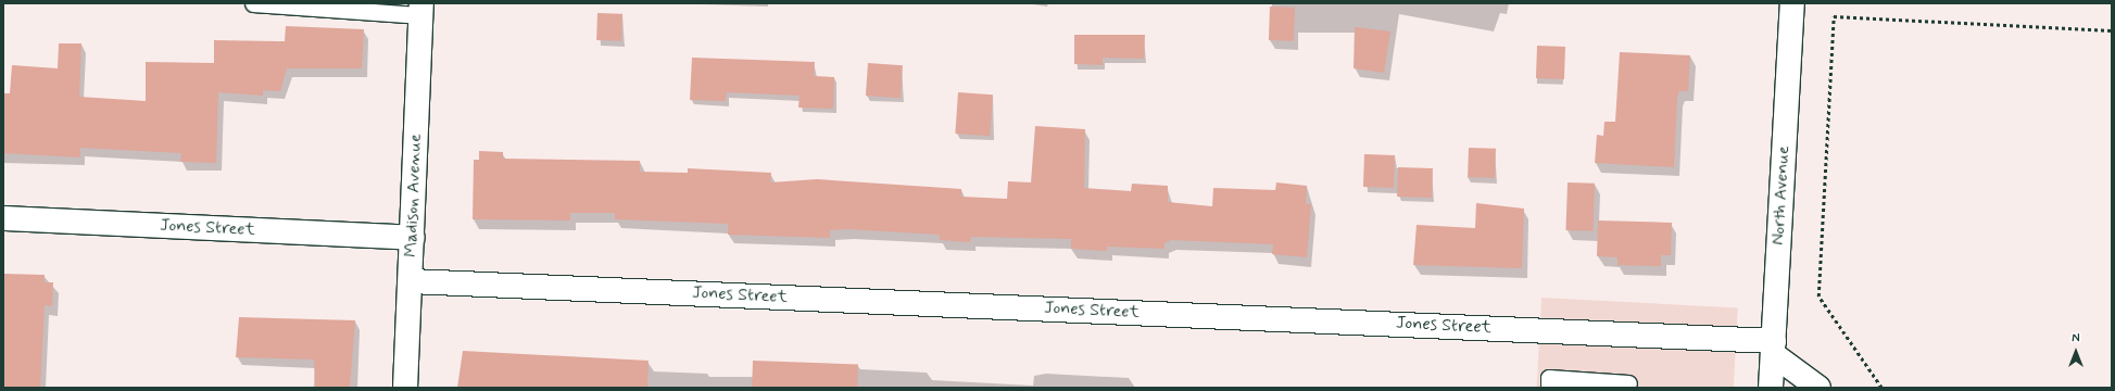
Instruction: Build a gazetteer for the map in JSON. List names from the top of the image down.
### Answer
{
  "streets": {
    "street": ["Madison Avenue", "North Avenue", "Jones Street"]
  },
  "crossings": [
    ["Madison Avenue", "Jones Street"],
    ["North Avenue", "Jones Street"]
  ],
  "north": "top"
}
